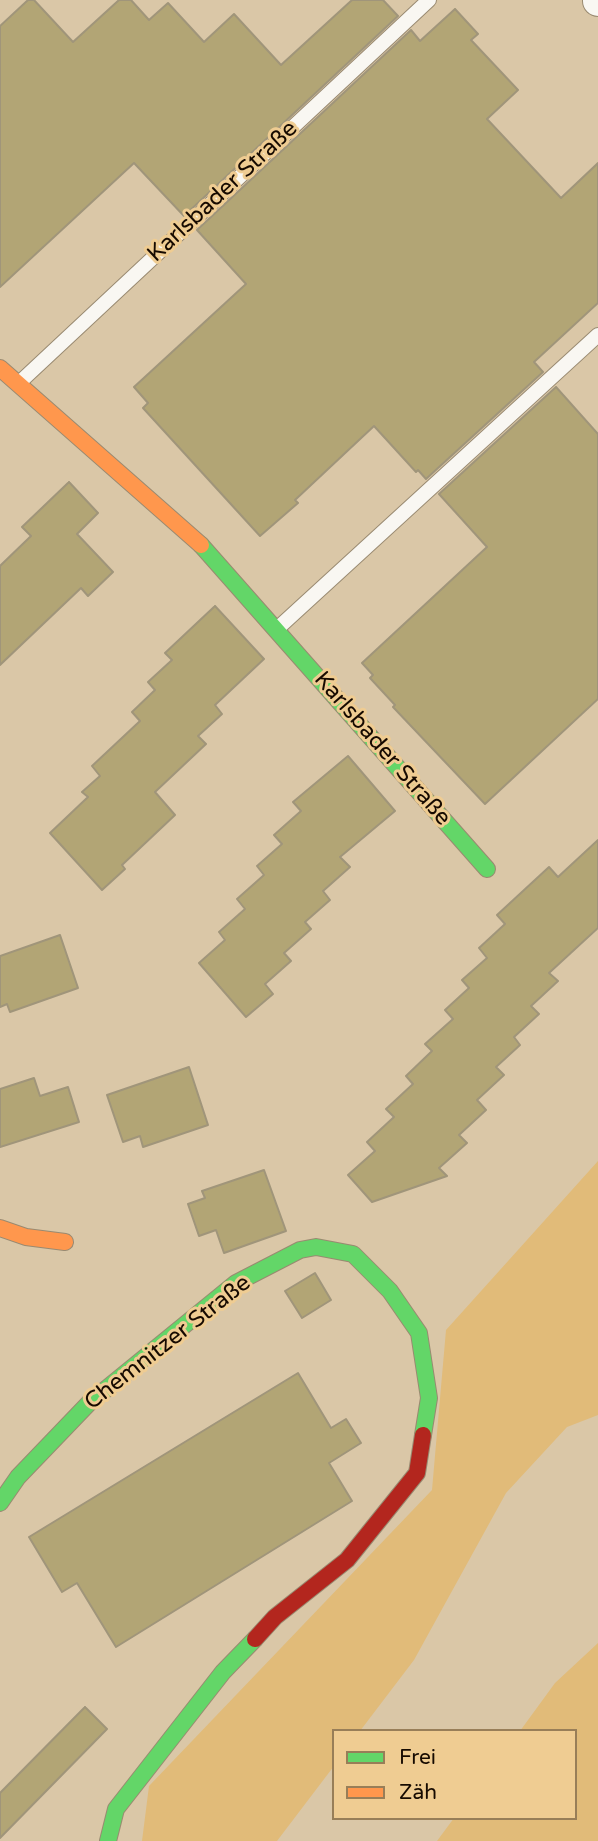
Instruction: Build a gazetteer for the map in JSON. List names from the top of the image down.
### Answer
{
  "streets": {
    "street": ["Karlsbader Straße", "Chemnitzer Straße"]
  },
  "legend": ["Frei", "Zäh"]
}
